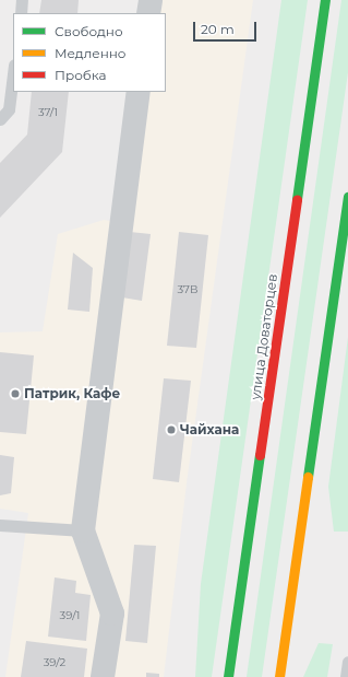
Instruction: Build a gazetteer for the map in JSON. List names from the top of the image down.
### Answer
{
  "streets": {
    "main road": ["улица Доваторцев"]
  },
  "places": ["Патрик, Кафе", "Чайхана"],
  "house_numbers": [
    "37/1",
    "37В",
    "39/1",
    "39/2"
  ],
  "legend": ["Свободно", "Медленно", "Пробка"],
  "scale_bar": "20 m"
}
